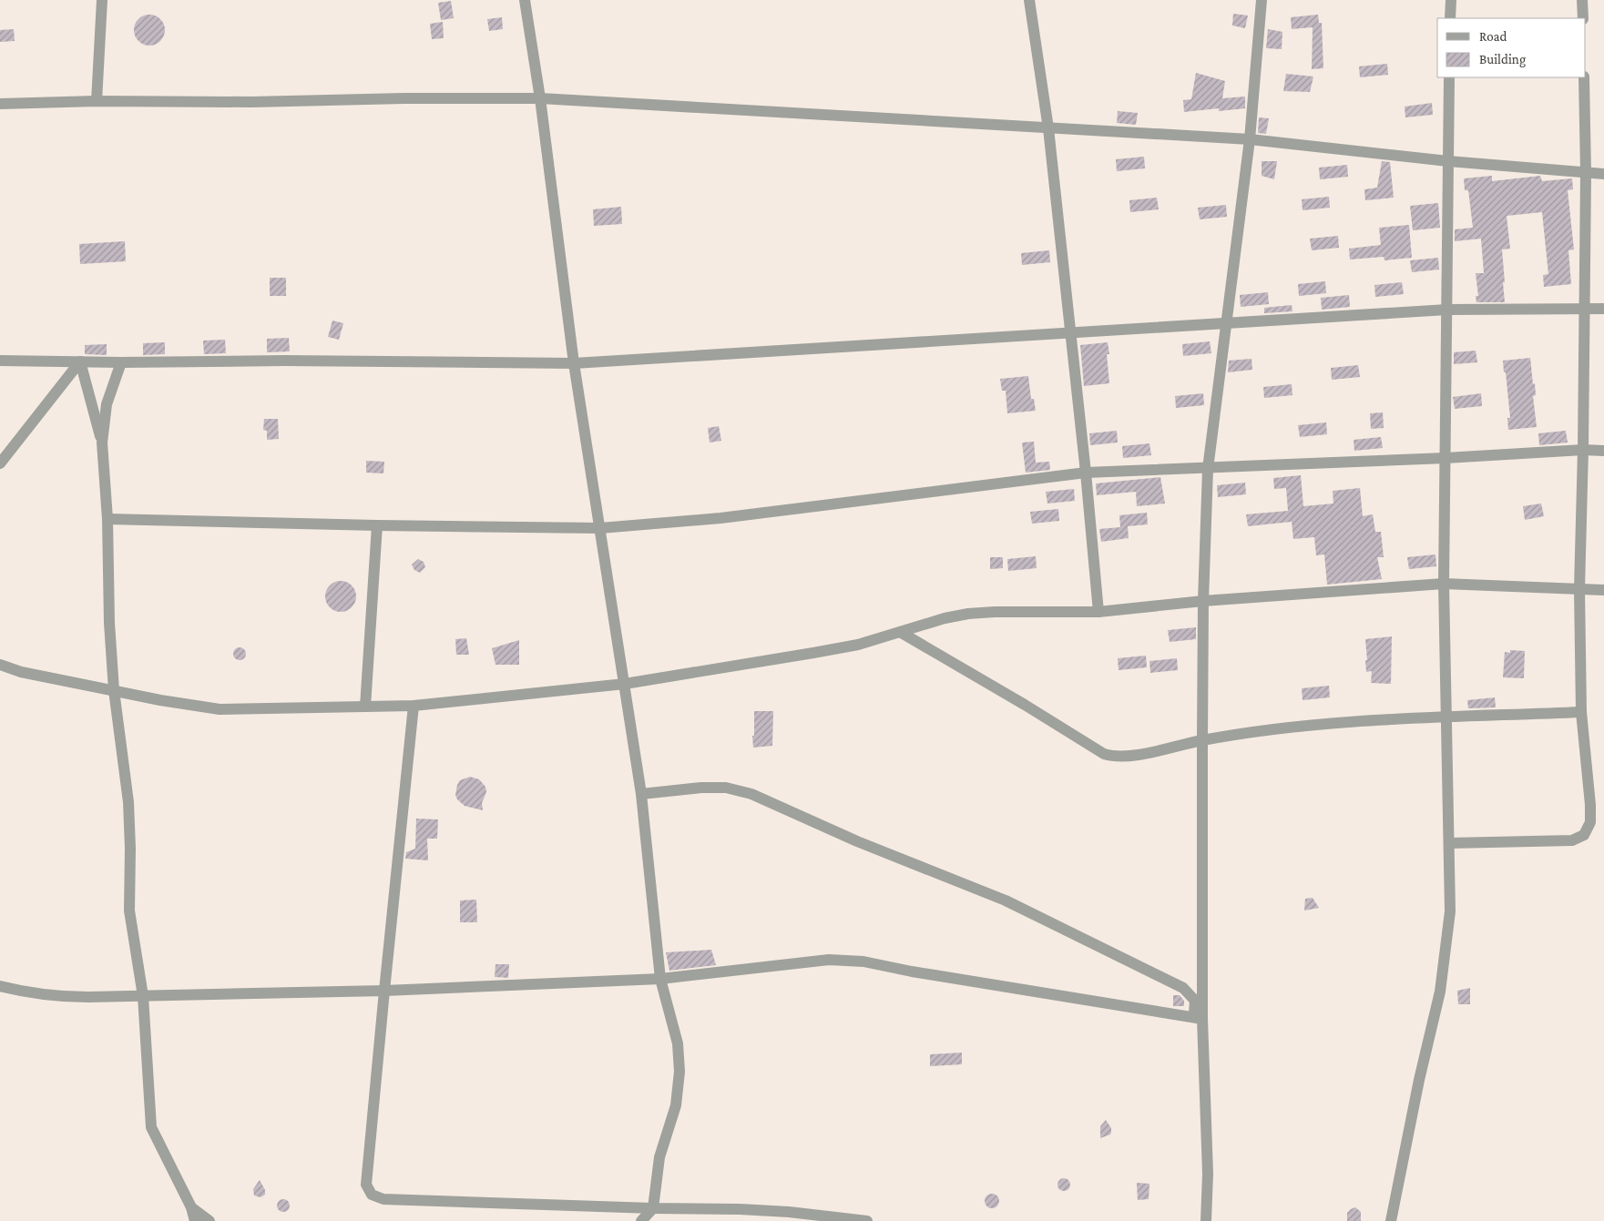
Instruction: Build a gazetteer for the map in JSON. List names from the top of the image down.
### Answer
{
  "legend": ["Road", "Building"]
}
